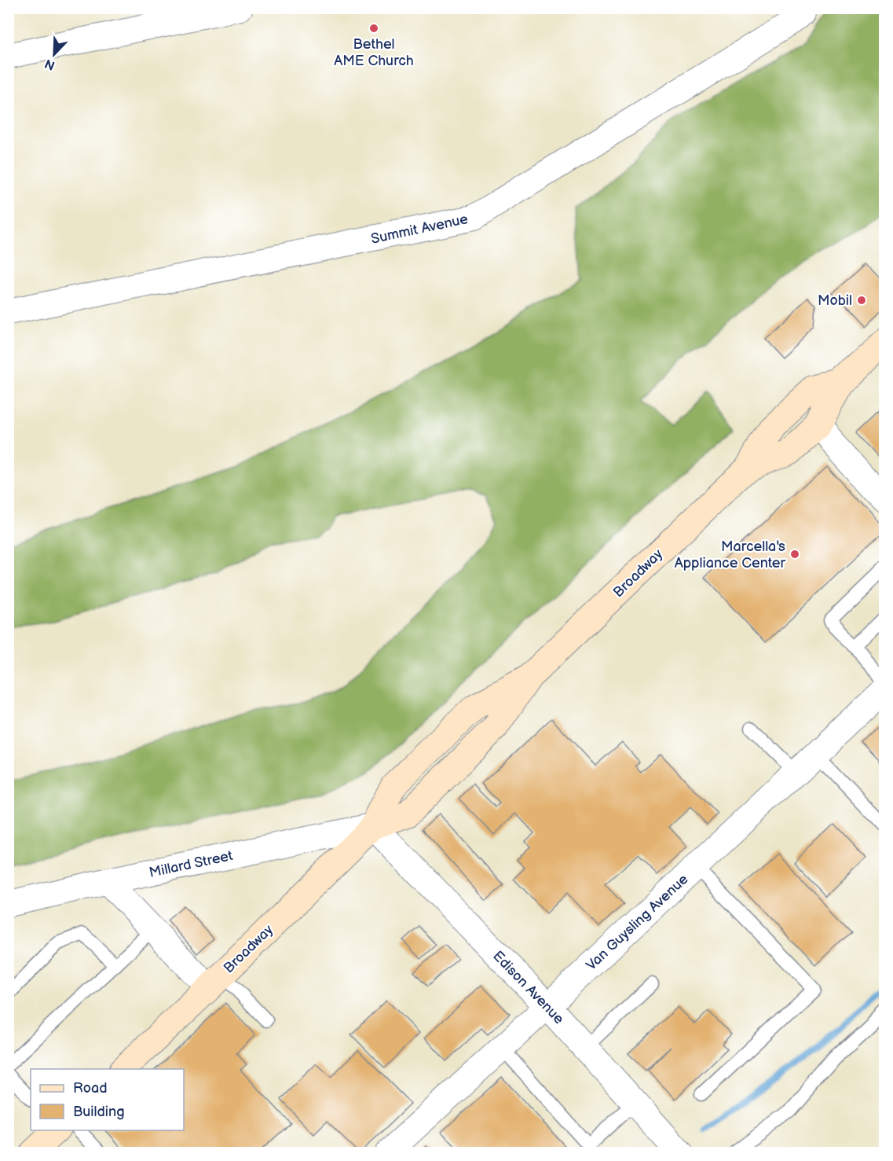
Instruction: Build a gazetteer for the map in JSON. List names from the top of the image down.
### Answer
{
  "streets": {
    "main road": ["Broadway"],
    "street": [
      "Summit Avenue",
      "Millard Street",
      "Van Guysling Avenue",
      "Edison Avenue"
    ]
  },
  "crossings": [
    ["Broadway", "Millard Street"],
    ["Broadway", "Edison Avenue"],
    ["Millard Street", "Edison Avenue"],
    ["Van Guysling Avenue", "Edison Avenue"]
  ],
  "places": ["Bethel AME Church", "Mobil", "Marcella's Appliance Center"],
  "legend": ["Road", "Building"],
  "north": "bottom left"
}
